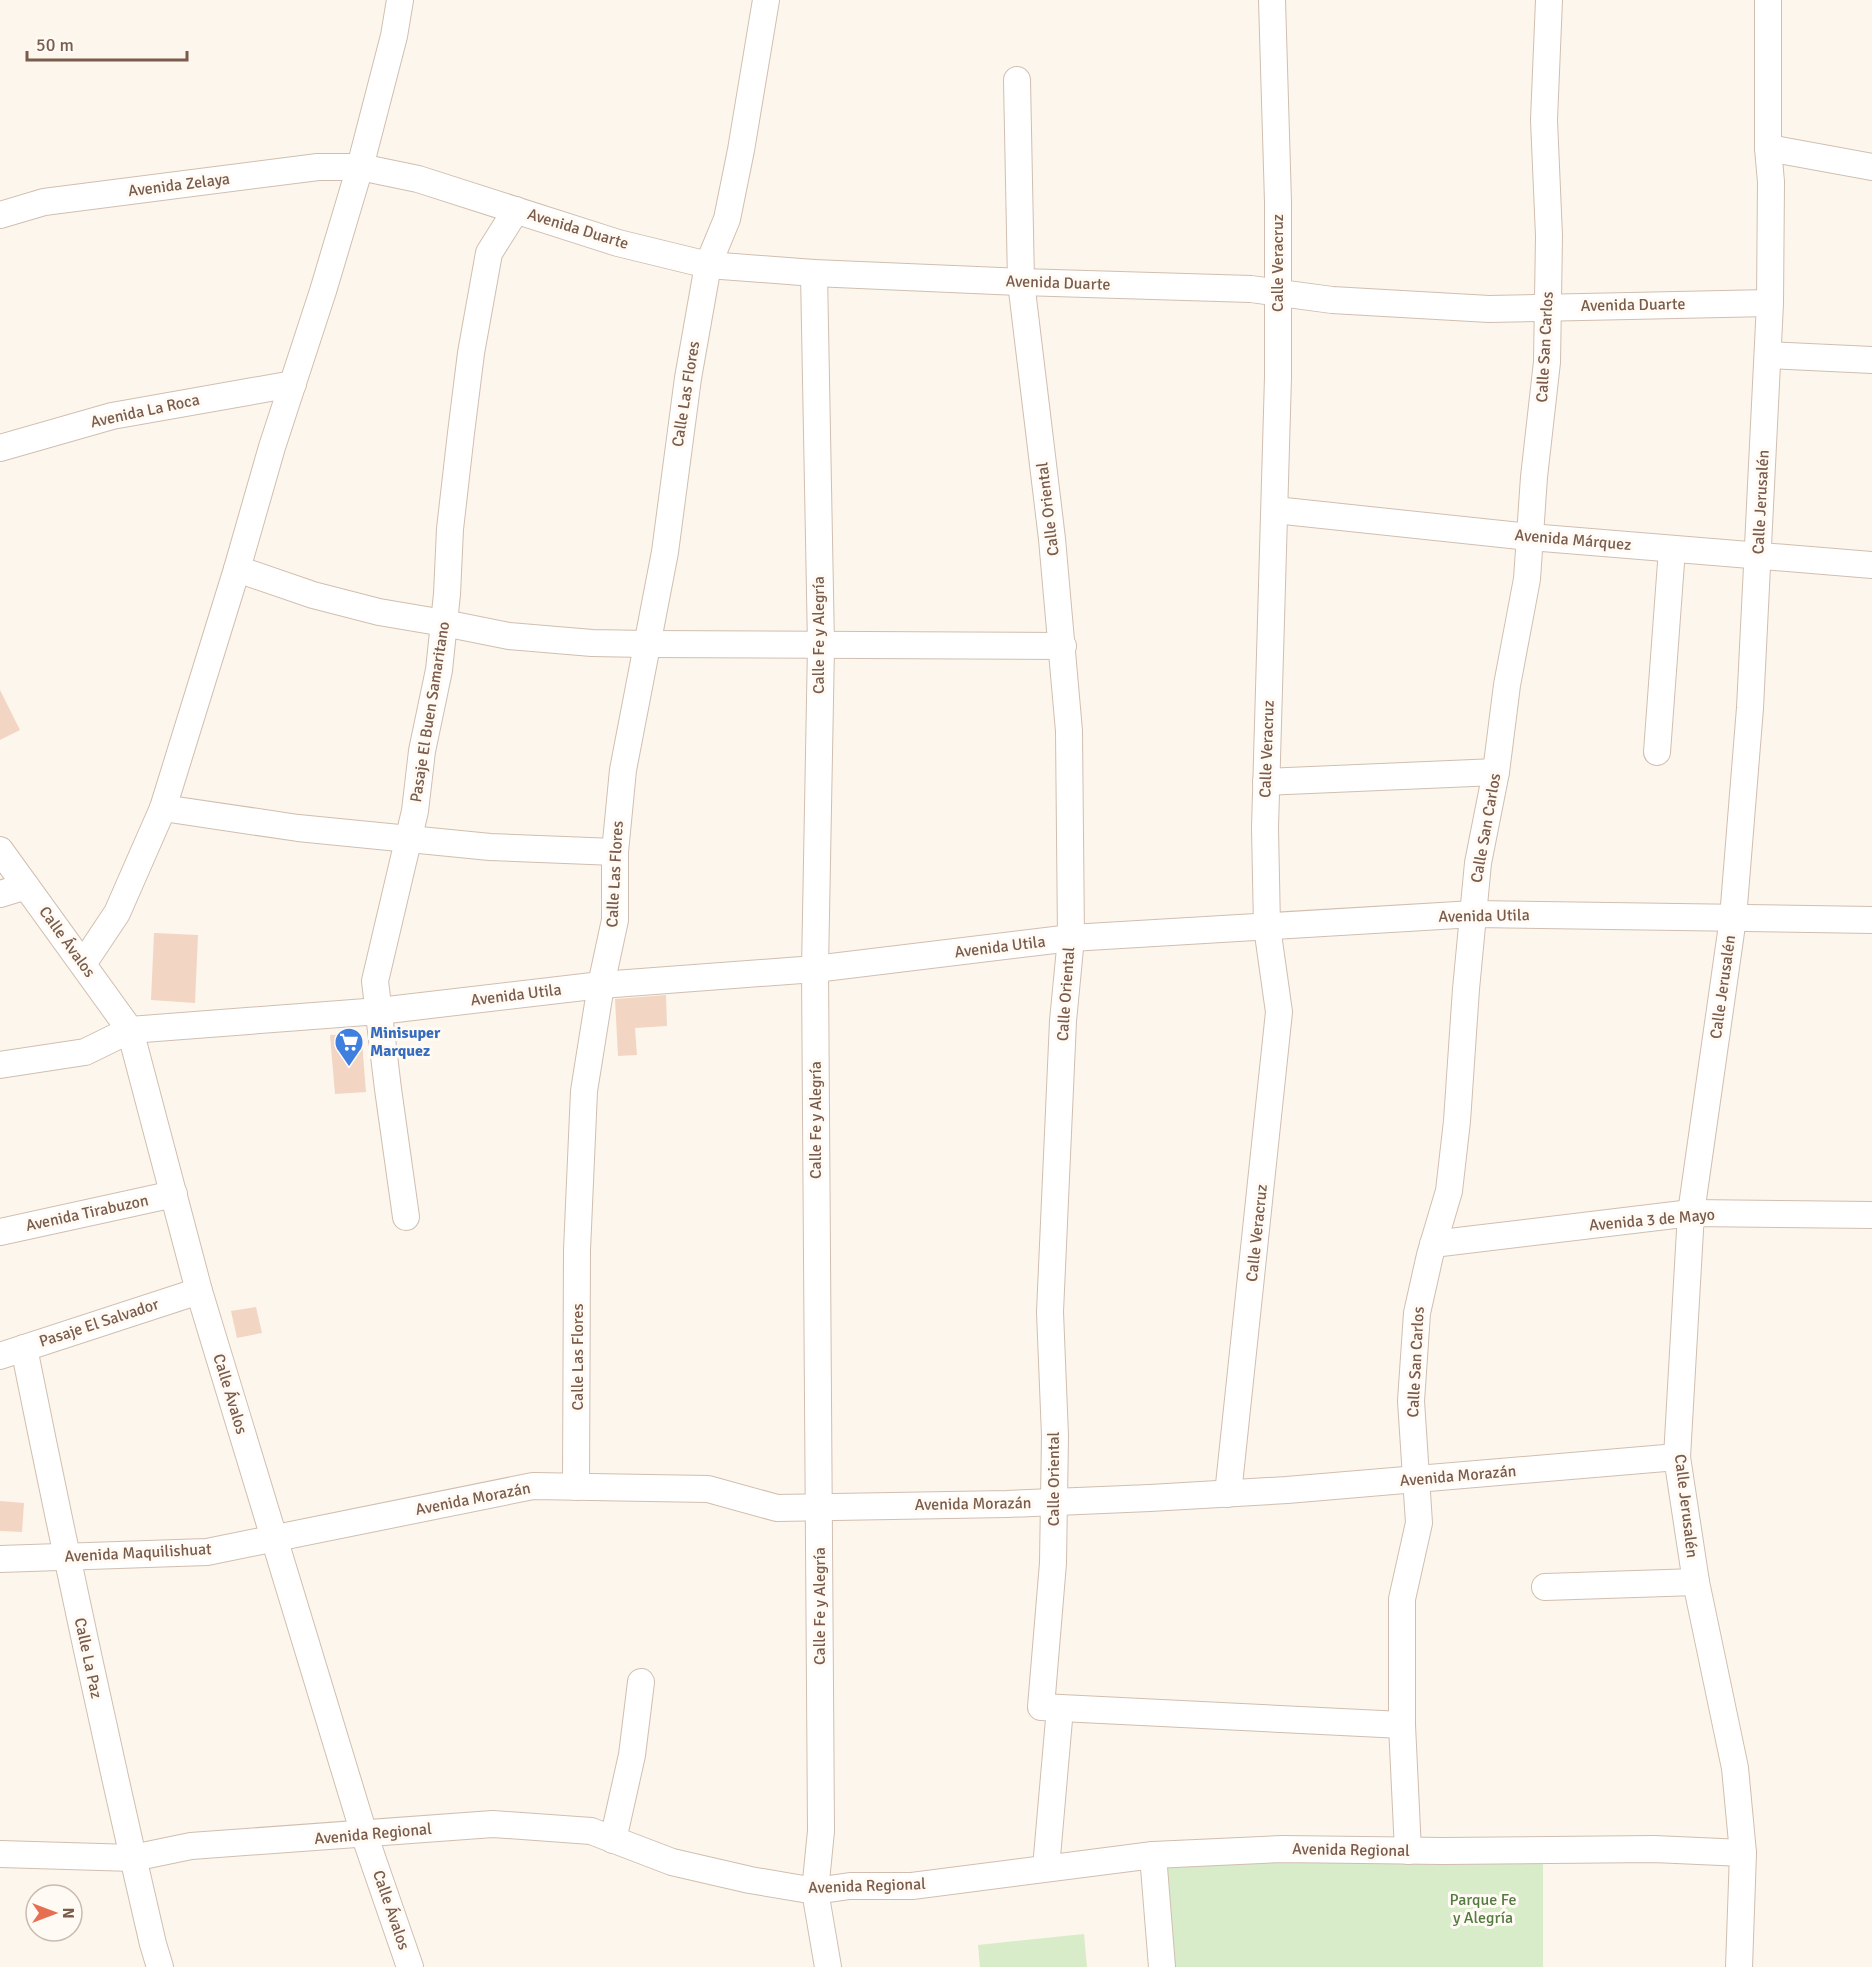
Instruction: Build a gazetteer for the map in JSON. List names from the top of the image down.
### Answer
{
  "streets": {
    "street": [
      "Avenida Zelaya",
      "Avenida Duarte",
      "Calle Veracruz",
      "Calle San Carlos",
      "Calle Las Flores",
      "Avenida La Roca",
      "Calle Jerusalén",
      "Calle Oriental",
      "Avenida Márquez",
      "Calle Fe y Alegría",
      "Pasaje El Buen Samaritano",
      "Avenida Utila",
      "Calle Ávalos",
      "Avenida Tirabuzon",
      "Avenida 3 de Mayo",
      "Pasaje El Salvador",
      "Avenida Morazán",
      "Avenida Maquilishuat",
      "Calle La Paz",
      "Avenida Regional"
    ]
  },
  "crossings": [
    ["Avenida Zelaya", "Avenida Duarte"],
    ["Avenida Duarte", "Calle Veracruz"],
    ["Avenida Duarte", "Calle San Carlos"],
    ["Avenida Duarte", "Calle Las Flores"],
    ["Avenida Duarte", "Calle Jerusalén"],
    ["Avenida Duarte", "Calle Oriental"],
    ["Avenida Duarte", "Calle Fe y Alegría"],
    ["Avenida Duarte", "Pasaje El Buen Samaritano"],
    ["Calle Veracruz", "Avenida Márquez"],
    ["Calle Veracruz", "Avenida Utila"],
    ["Calle Veracruz", "Avenida Morazán"],
    ["Calle San Carlos", "Avenida Márquez"],
    ["Calle San Carlos", "Avenida Utila"],
    ["Calle San Carlos", "Avenida 3 de Mayo"],
    ["Calle San Carlos", "Avenida Morazán"],
    ["Calle San Carlos", "Avenida Regional"],
    ["Calle Las Flores", "Avenida Utila"],
    ["Calle Las Flores", "Avenida Morazán"],
    ["Calle Jerusalén", "Avenida Márquez"],
    ["Calle Jerusalén", "Avenida Utila"],
    ["Calle Jerusalén", "Avenida 3 de Mayo"],
    ["Calle Jerusalén", "Avenida Morazán"],
    ["Calle Jerusalén", "Avenida Regional"],
    ["Calle Oriental", "Avenida Utila"],
    ["Calle Oriental", "Avenida Morazán"],
    ["Calle Oriental", "Avenida Regional"],
    ["Calle Fe y Alegría", "Avenida Utila"],
    ["Calle Fe y Alegría", "Avenida Morazán"],
    ["Calle Fe y Alegría", "Avenida Regional"],
    ["Pasaje El Buen Samaritano", "Avenida Utila"],
    ["Avenida Utila", "Calle Ávalos"],
    ["Calle Ávalos", "Avenida Tirabuzon"],
    ["Calle Ávalos", "Pasaje El Salvador"],
    ["Calle Ávalos", "Avenida Morazán"],
    ["Calle Ávalos", "Avenida Maquilishuat"],
    ["Calle Ávalos", "Avenida Regional"],
    ["Pasaje El Salvador", "Calle La Paz"],
    ["Avenida Morazán", "Avenida Maquilishuat"],
    ["Avenida Maquilishuat", "Calle La Paz"],
    ["Calle La Paz", "Avenida Regional"]
  ],
  "parks": ["Parque Fe y Alegría"],
  "places": {
    "supermarket": ["Minisuper Marquez"]
  },
  "scale_bar": "50 m",
  "north": "right"
}
